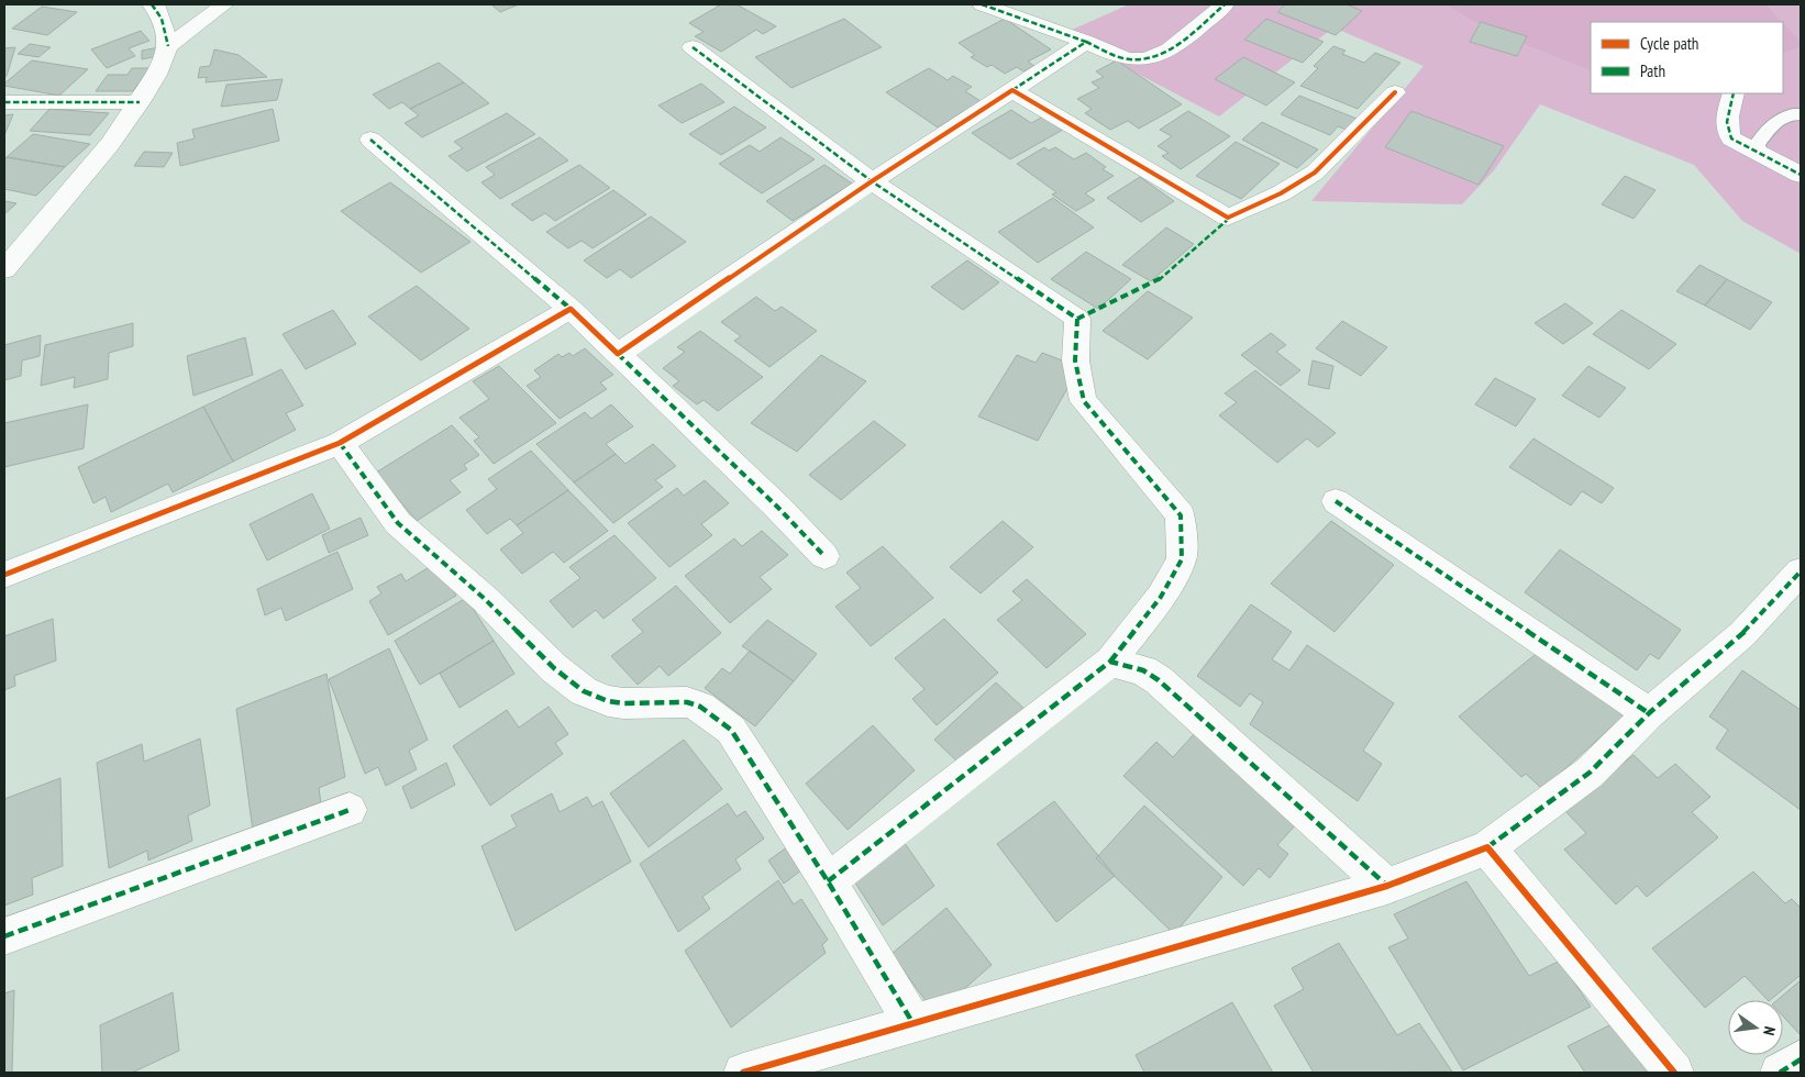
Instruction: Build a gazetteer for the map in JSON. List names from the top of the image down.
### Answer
{
  "legend": ["Cycle path", "Path"],
  "north": "right"
}
